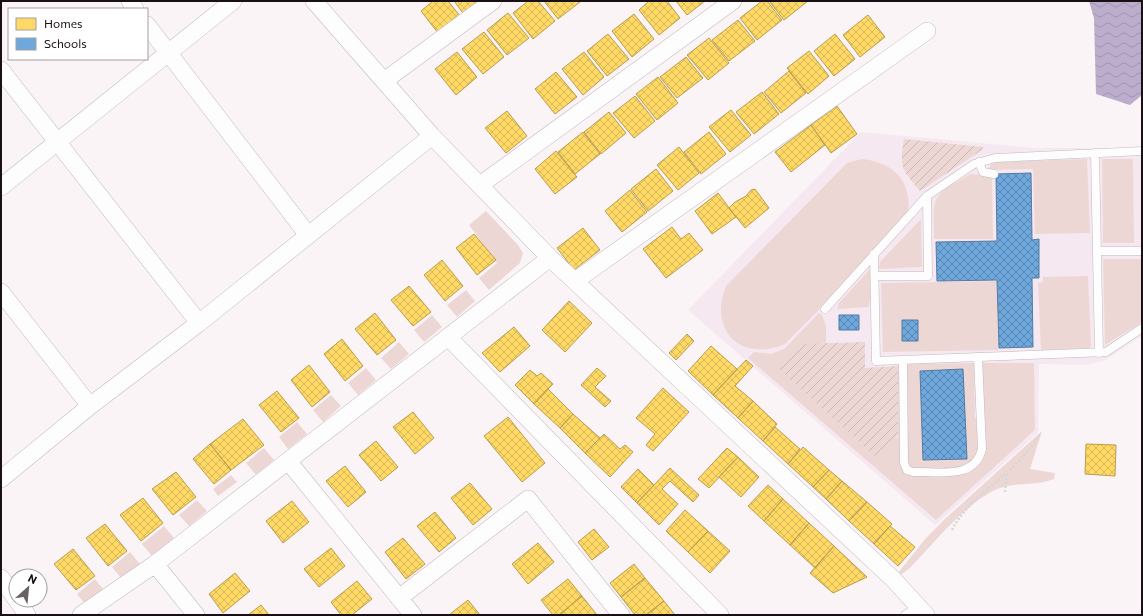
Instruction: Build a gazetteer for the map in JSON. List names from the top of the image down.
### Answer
{
  "legend": ["Homes", "Schools"],
  "north": "top right"
}
